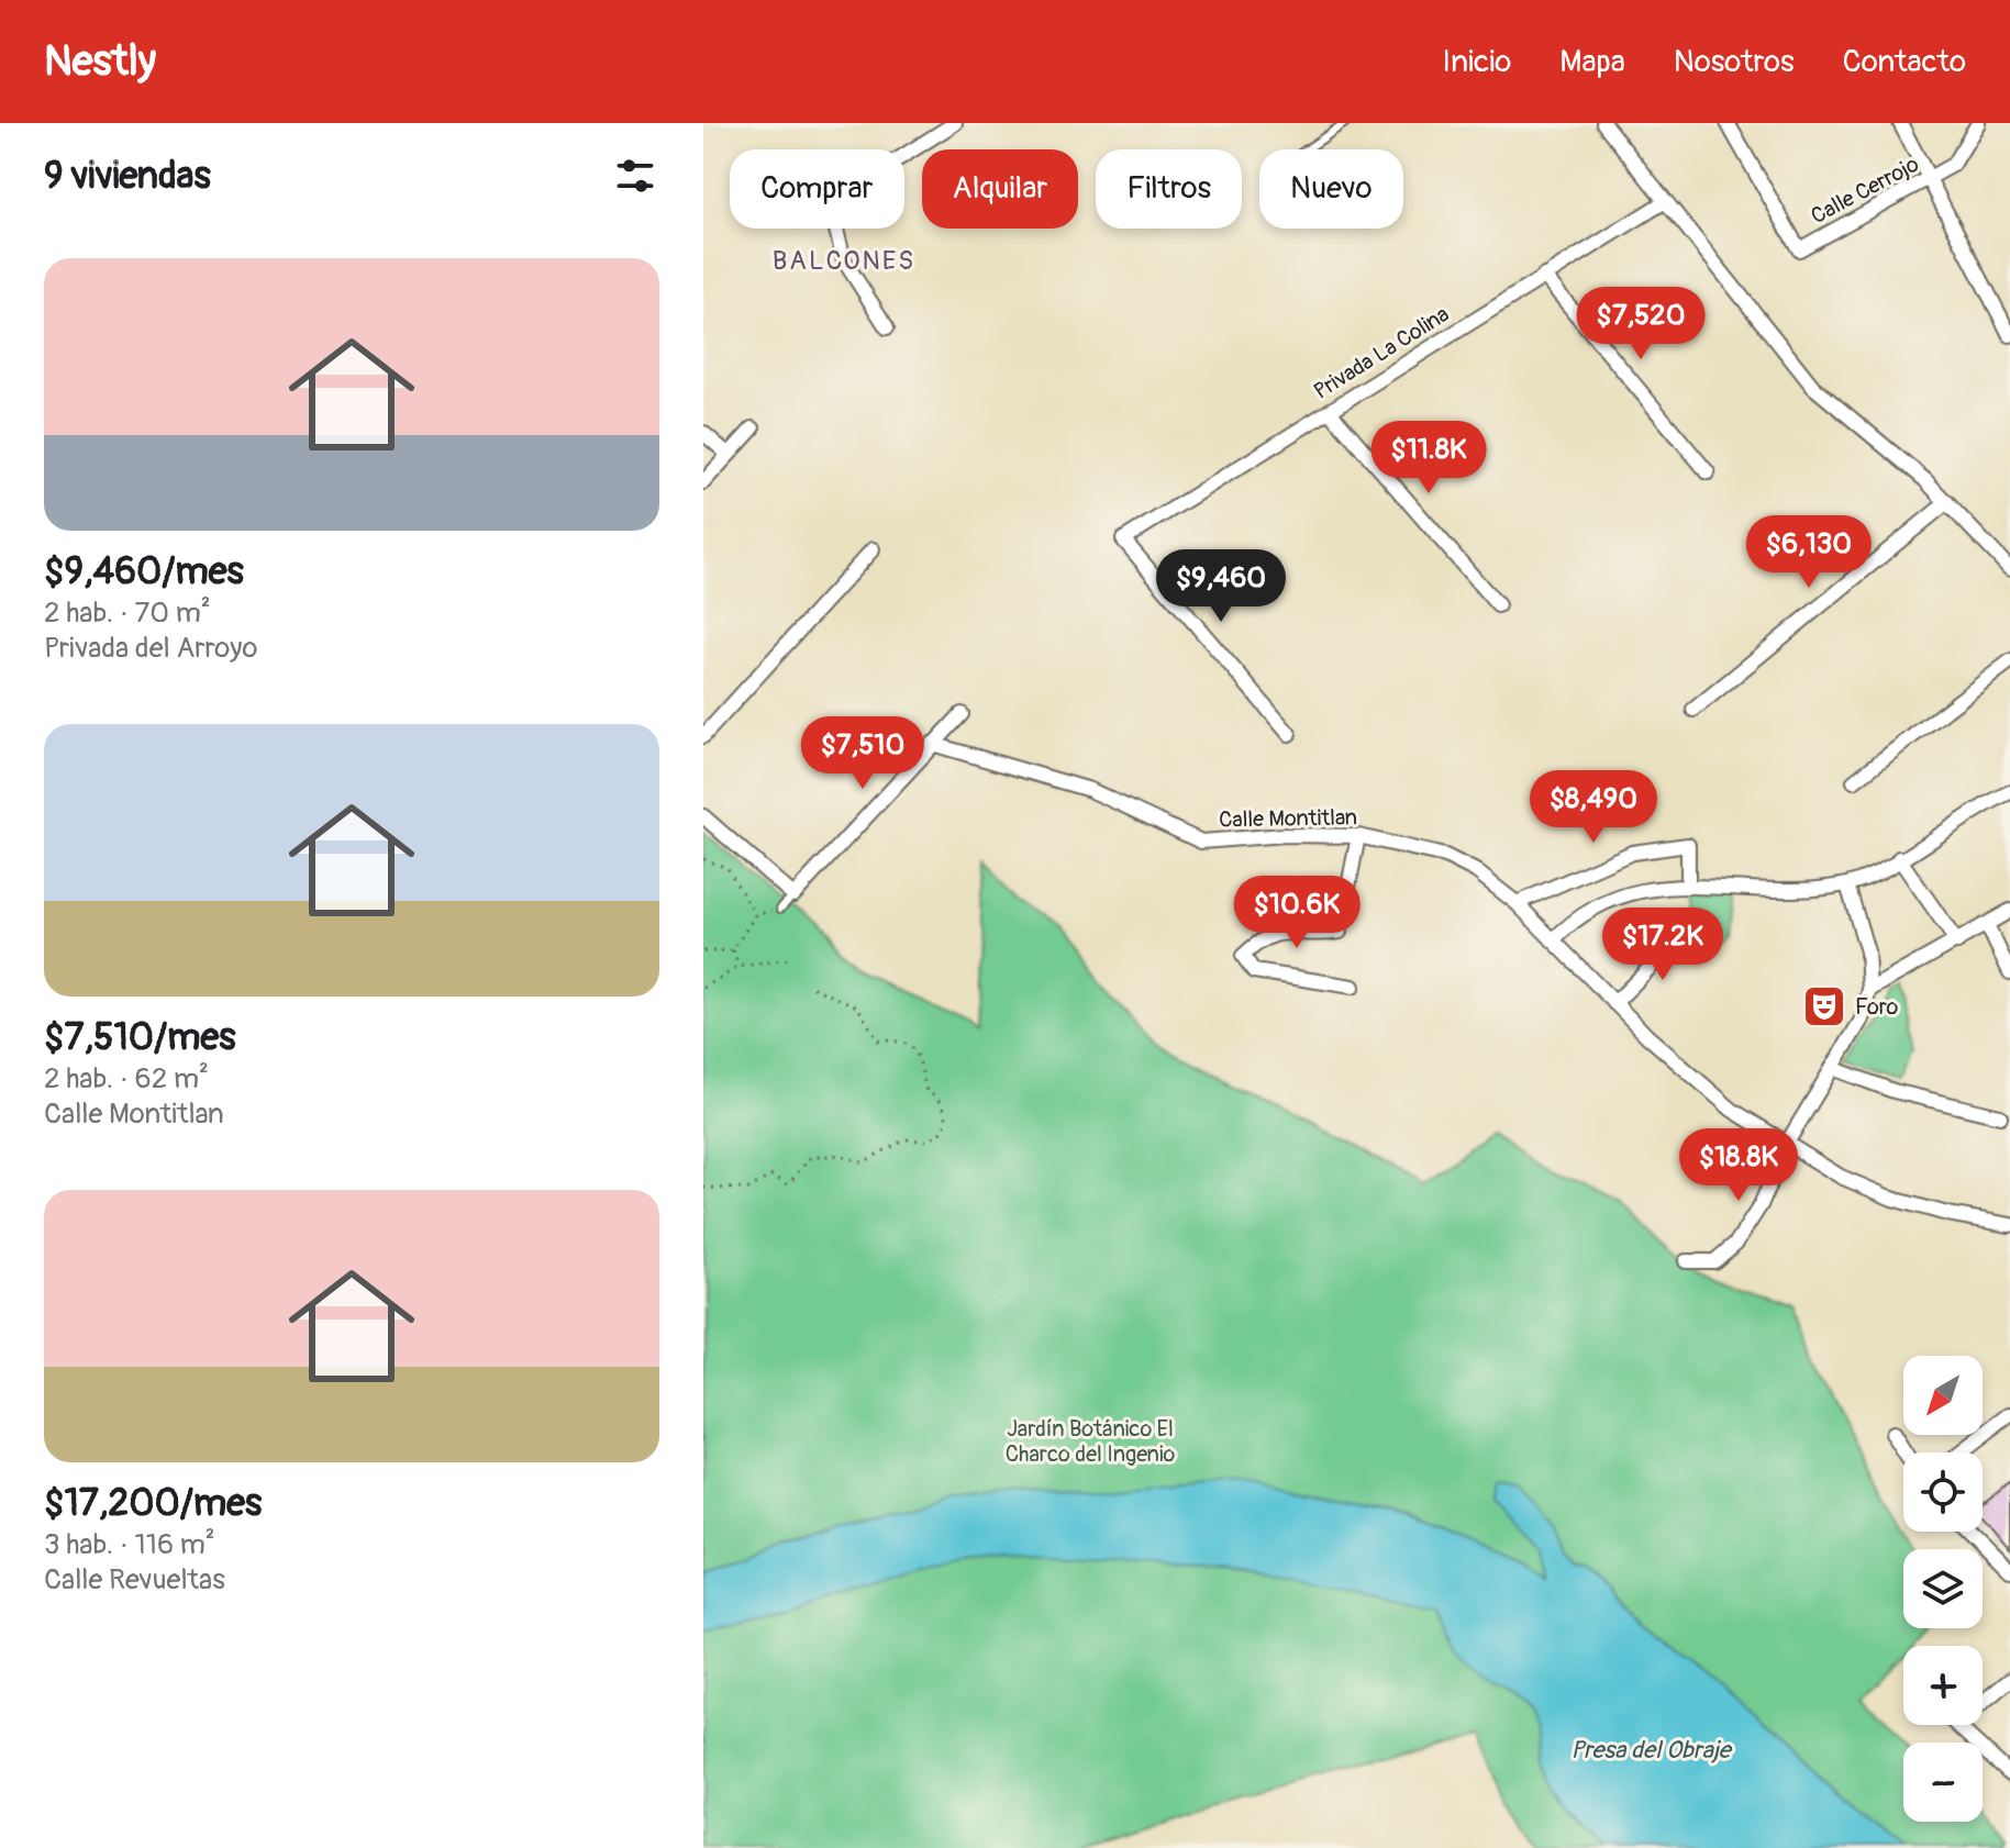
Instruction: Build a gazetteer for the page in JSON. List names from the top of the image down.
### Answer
{
  "streets": {
    "street": ["Calle Cerrojo", "Privada La Colina", "Calle Montitlan"]
  },
  "districts": ["BALCONES"],
  "water": ["Presa del Obraje"],
  "parks": ["Jardín Botánico El Charco del Ingenio"],
  "places": {
    "theatre": ["Foro"]
  },
  "north": "bottom left",
  "page": {
    "header": "Nestly",
    "nav": [
      "Inicio",
      "Mapa",
      "Nosotros",
      "Contacto"
    ],
    "heading": "9 viviendas",
    "chip": [
      "Comprar",
      "Alquilar",
      "Filtros",
      "Nuevo"
    ],
    "list": [
      {
        "name": "$9,460/mes",
        "note": "2 hab. · 70 m² · Privada del Arroyo"
      },
      {
        "name": "$7,510/mes",
        "note": "2 hab. · 62 m² · Calle Montitlan"
      },
      {
        "name": "$17,200/mes",
        "note": "3 hab. · 116 m² · Calle Revueltas"
      }
    ],
    "price": [
      "$7,520",
      "$11.8K",
      "$6,130",
      "$9,460",
      "$7,510",
      "$8,490",
      "$10.6K",
      "$17.2K",
      "$18.8K"
    ],
    "map_buttons": ["+", "−"]
  }
}
